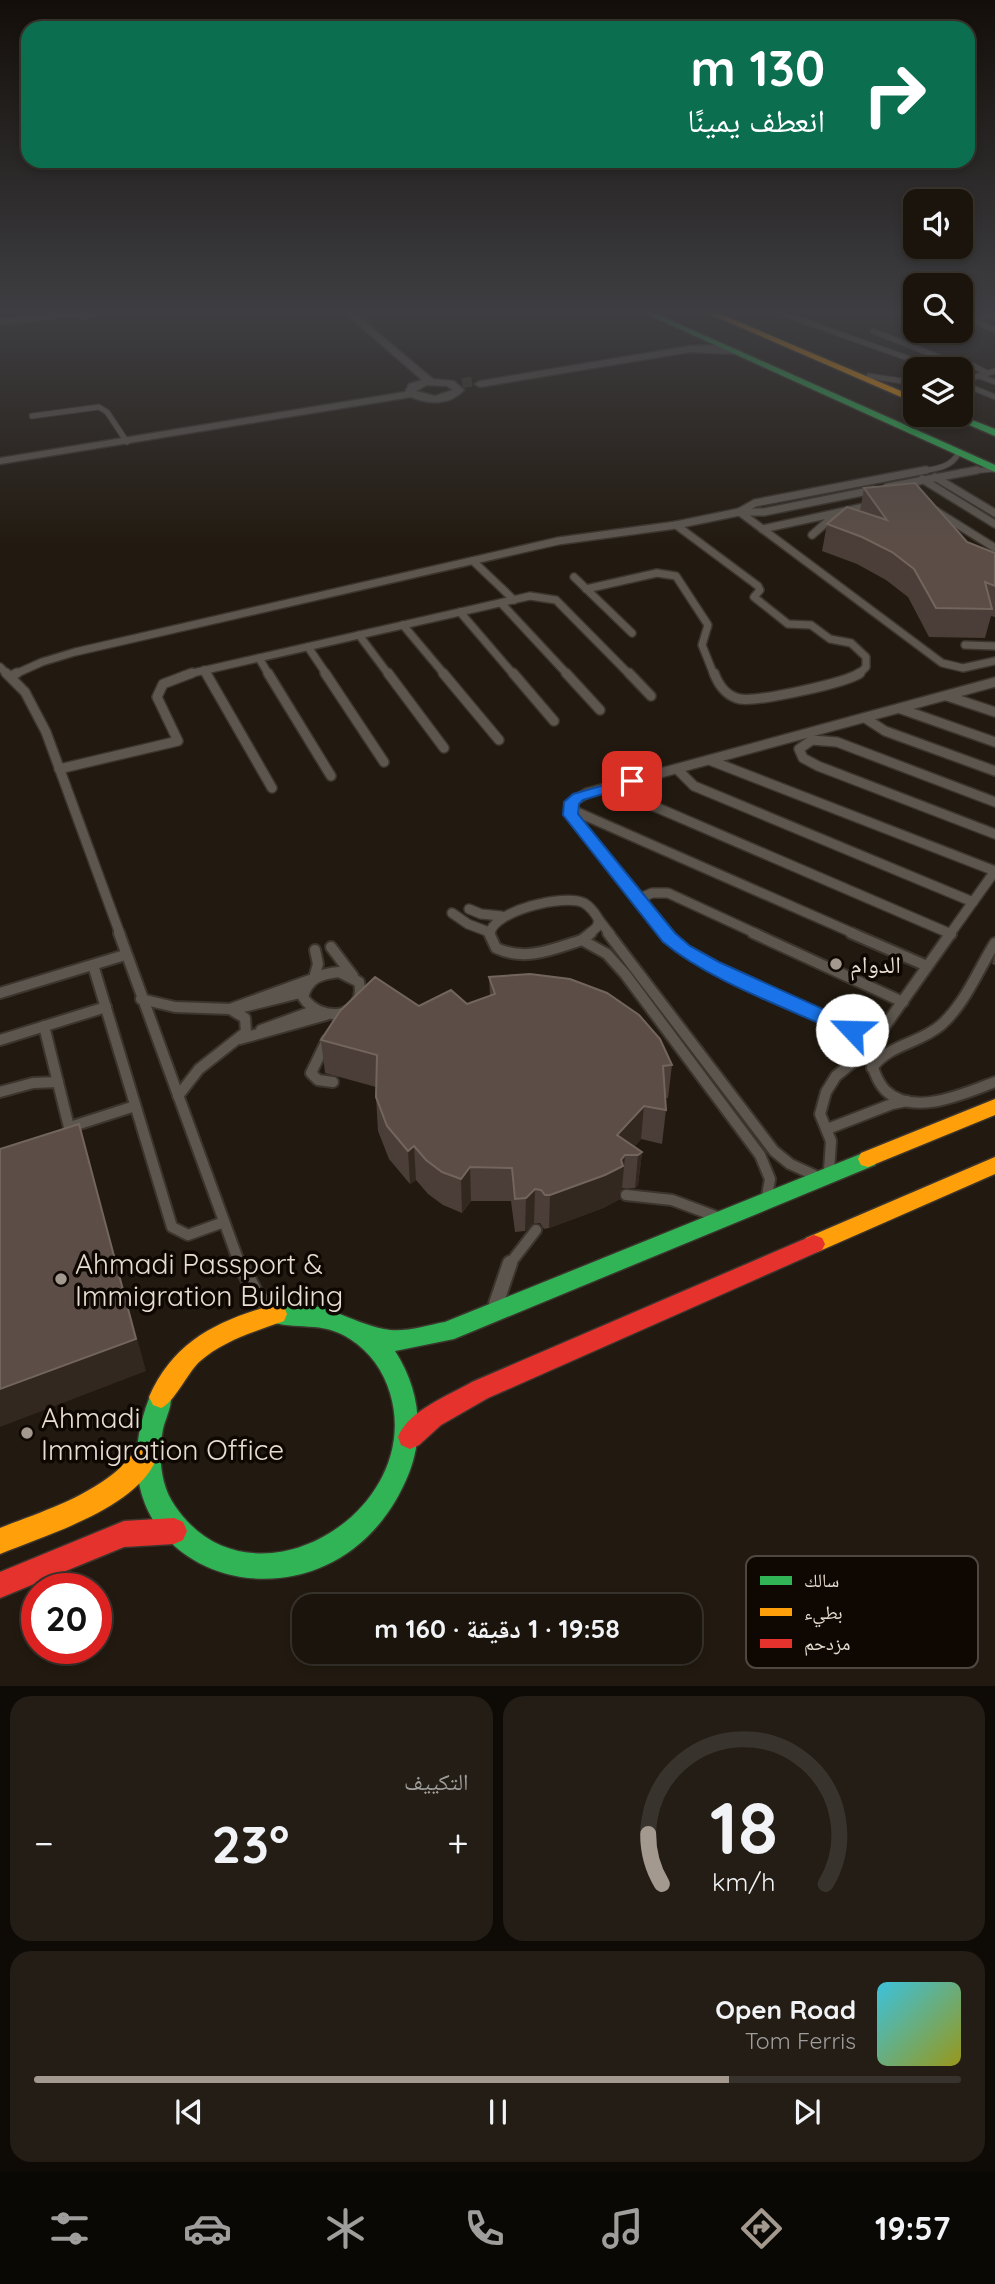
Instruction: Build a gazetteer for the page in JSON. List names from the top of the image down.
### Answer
{
  "places": ["الدوام", "Ahmadi Passport & Immigration Building", "Ahmadi Immigration Office"],
  "legend": ["سالك", "بطيء", "مزدحم"],
  "page": {
    "turn": ["130 m", "انعطف يمينًا"],
    "limit": "20",
    "trip": "19:58 · 1 دقيقة · 160 m",
    "tile": "التكييف",
    "heat": ["−", "23°", "+"],
    "song": ["Open Road", "Tom Ferris"],
    "tabs": "19:57",
    "gauge": ["18", "km/h"]
  }
}
